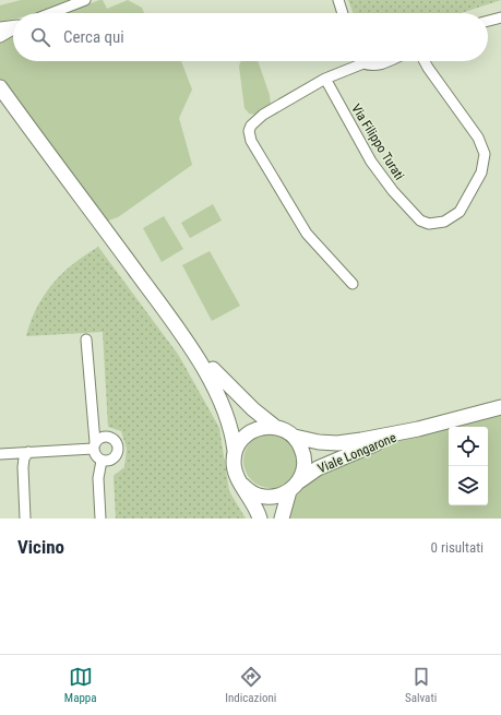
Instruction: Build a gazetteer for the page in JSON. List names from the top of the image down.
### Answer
{
  "streets": {
    "main road": ["Viale Longarone"],
    "street": ["Via Filippo Turati"]
  },
  "page": {
    "search": "Cerca qui",
    "heading": ["Vicino", "0 risultati"],
    "nav": ["Mappa", "Indicazioni", "Salvati"]
  }
}
